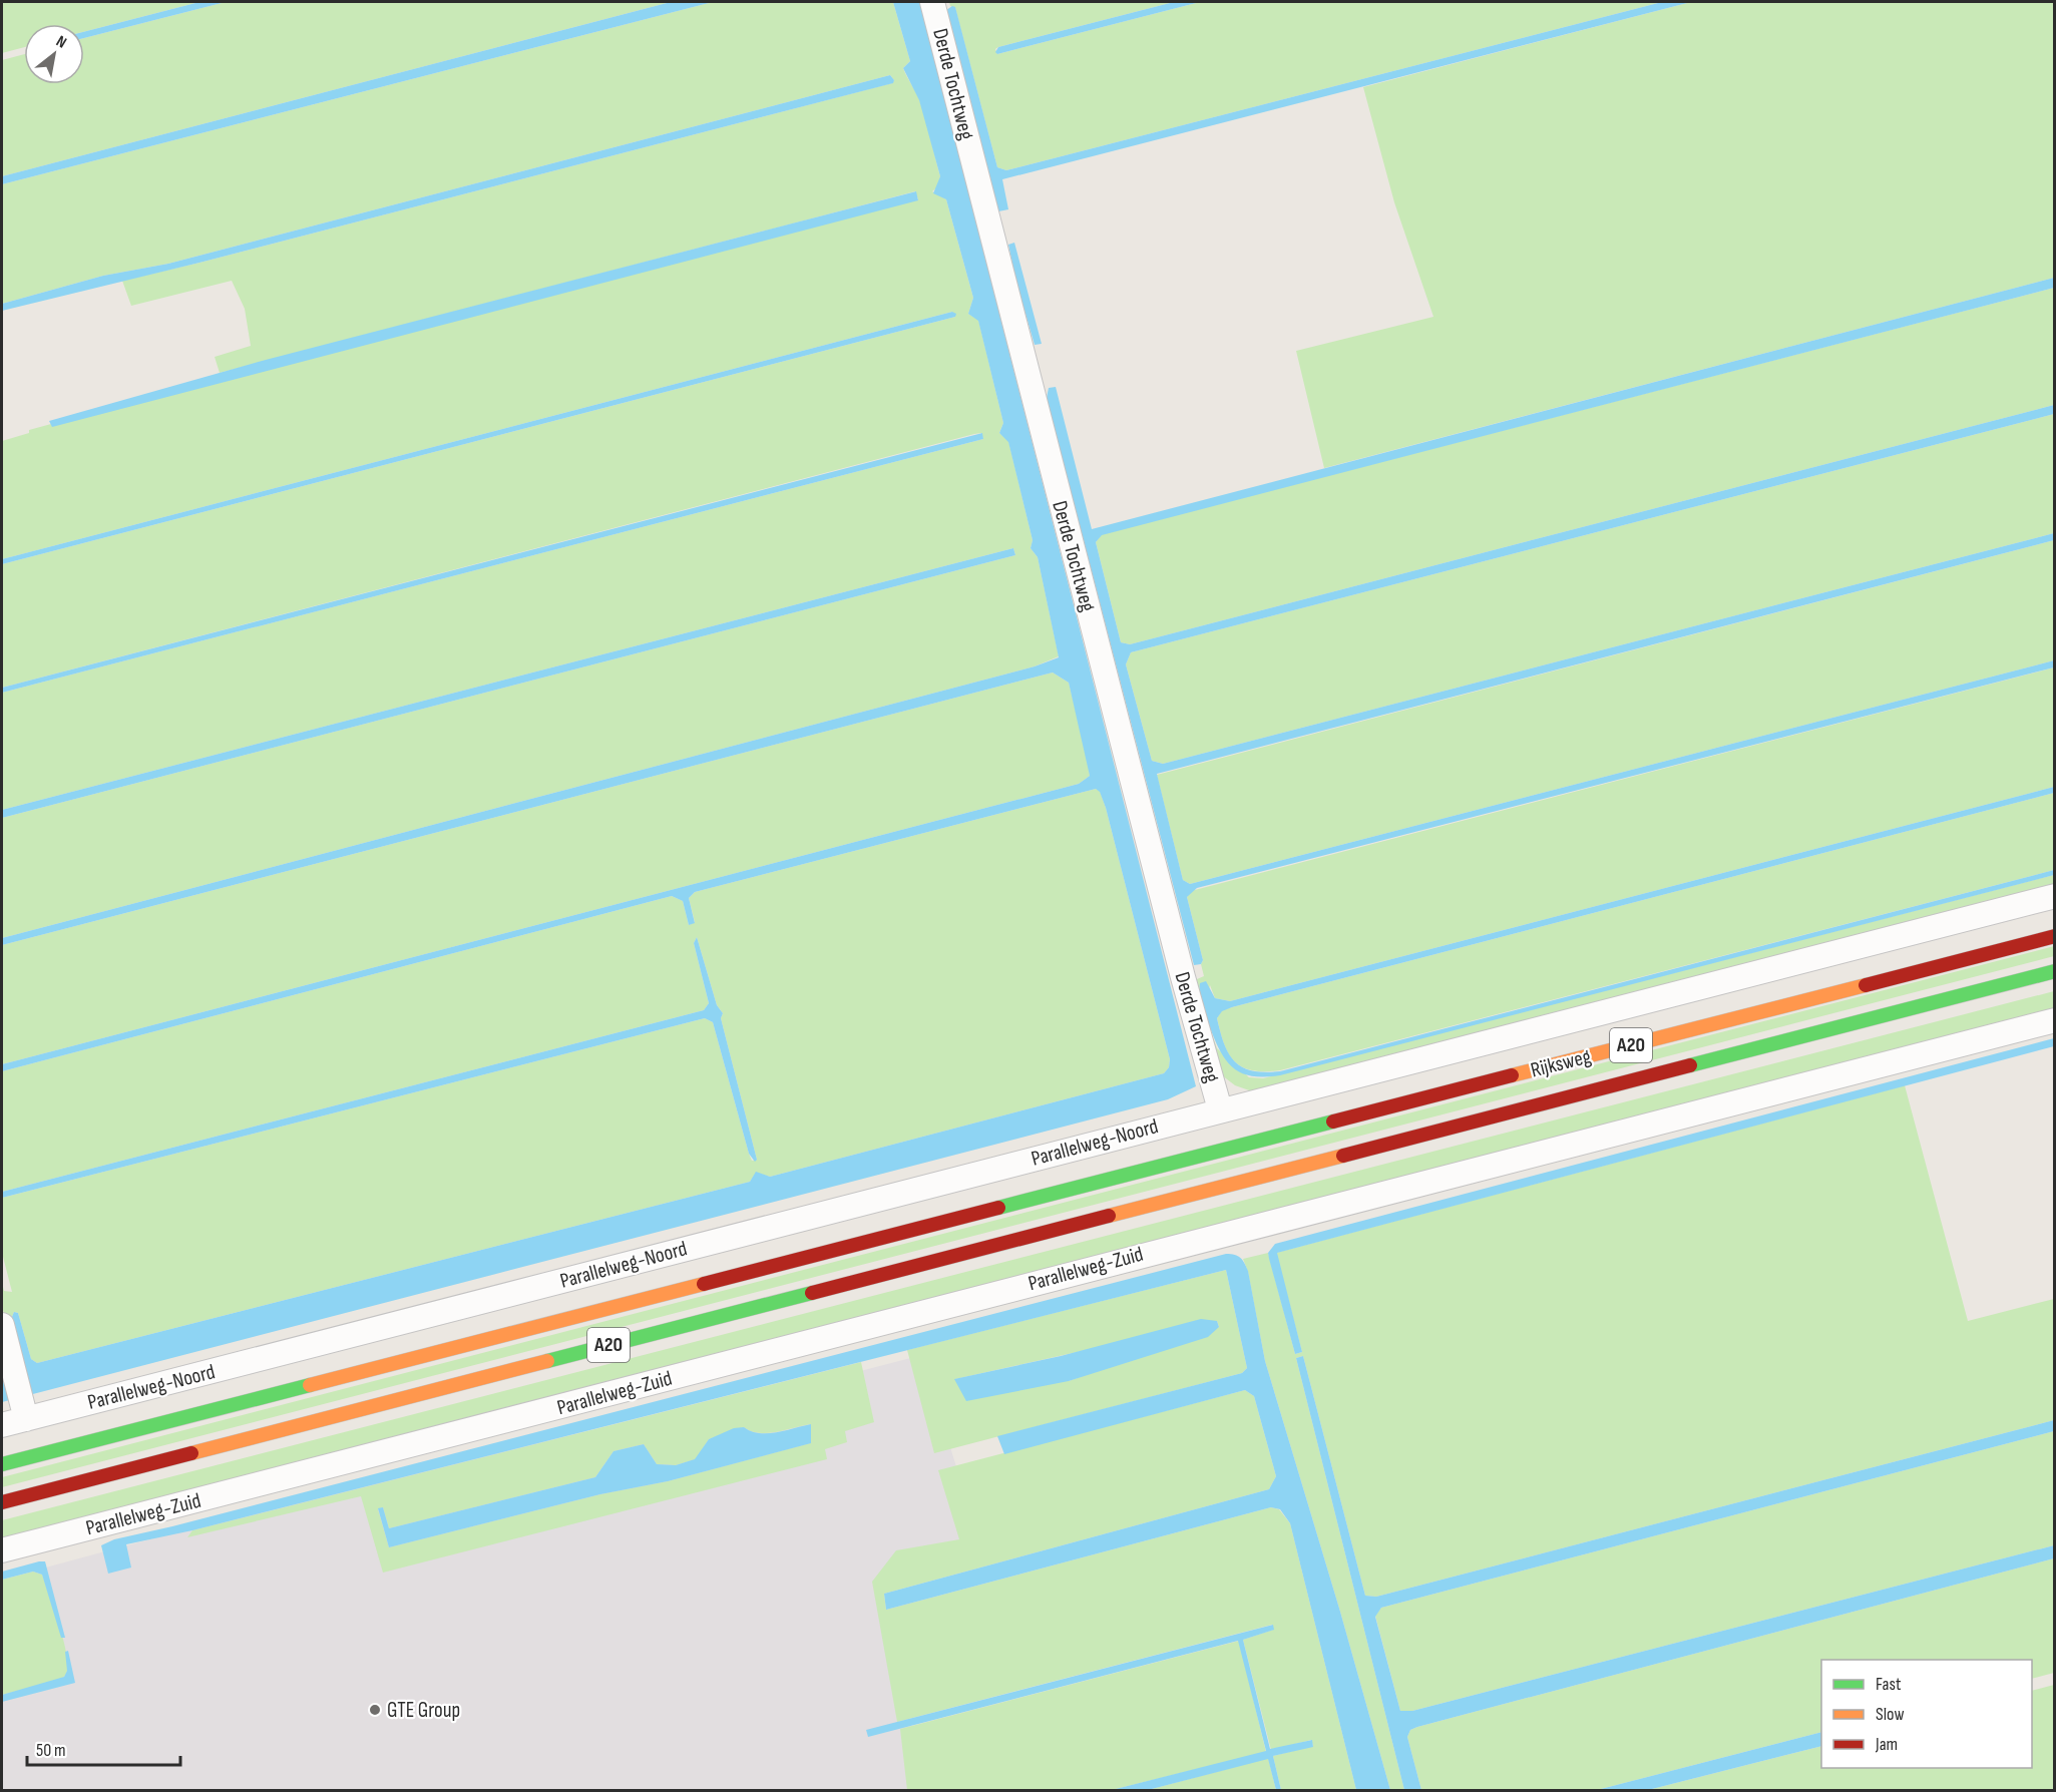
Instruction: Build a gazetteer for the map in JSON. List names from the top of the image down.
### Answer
{
  "streets": {
    "highway": ["A20", "Rijksweg"],
    "street": ["Derde Tochtweg", "Parallelweg-Noord", "Parallelweg-Zuid"]
  },
  "crossings": [
    ["Derde Tochtweg", "Rijksweg"],
    ["Derde Tochtweg", "Parallelweg-Noord"],
    ["Rijksweg", "Parallelweg-Noord"]
  ],
  "places": ["GTE Group"],
  "legend": ["Fast", "Slow", "Jam"],
  "scale_bar": "50 m",
  "north": "top right"
}
